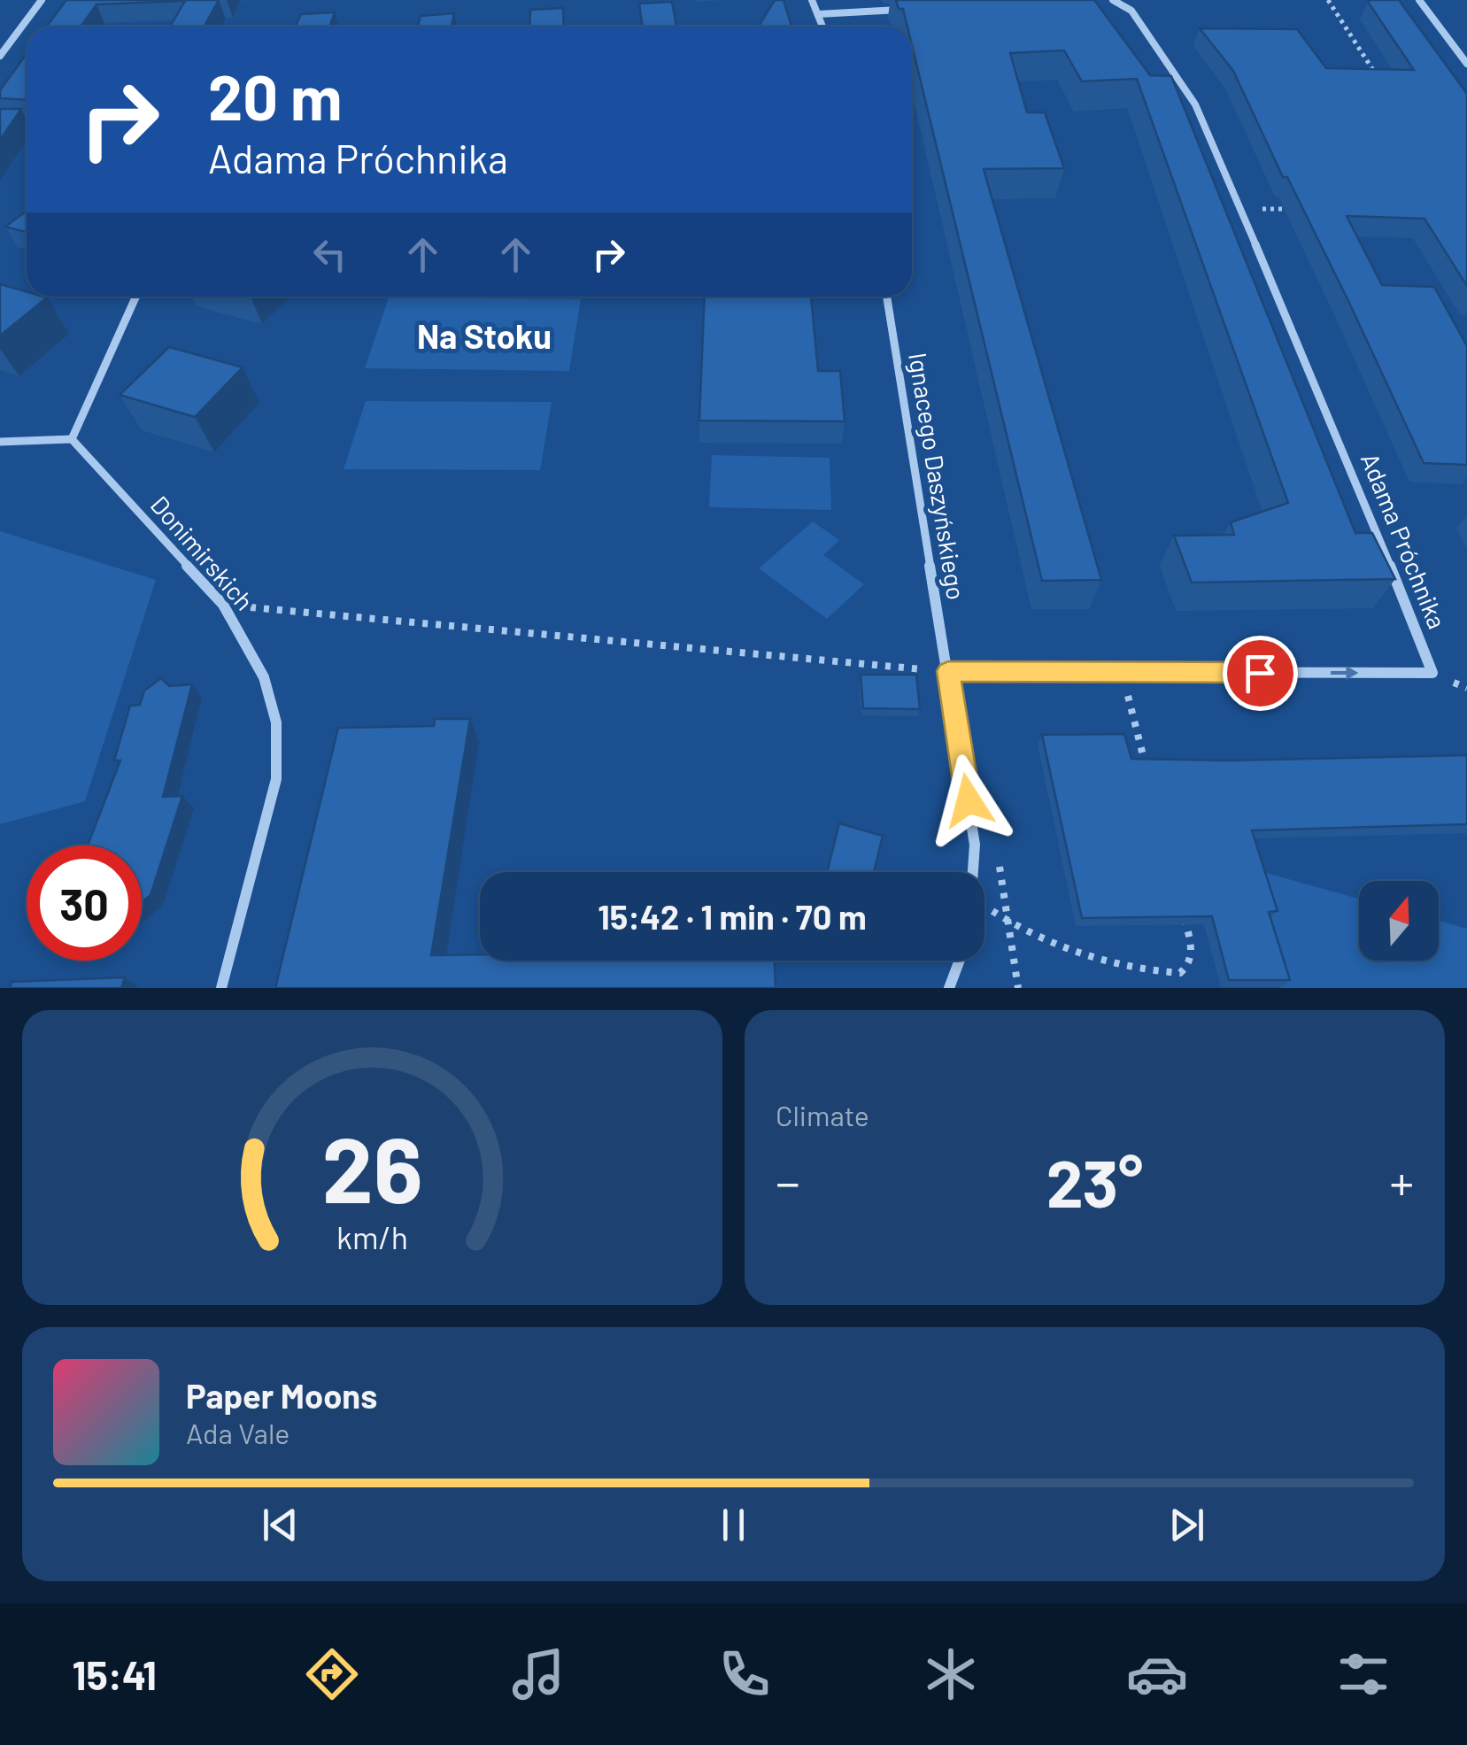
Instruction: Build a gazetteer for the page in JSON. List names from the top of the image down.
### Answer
{
  "streets": {
    "street": ["Ignacego Daszyńskiego", "Adama Próchnika", "Donimirskich"]
  },
  "crossings": [
    ["Ignacego Daszyńskiego", "Adama Próchnika"]
  ],
  "districts": ["Na Stoku"],
  "north": "top",
  "page": {
    "turn": ["20 m", "Adama Próchnika"],
    "limit": "30",
    "trip": "15:42 · 1 min · 70 m",
    "tile": "Climate",
    "heat": ["−", "23°", "+"],
    "song": ["Paper Moons", "Ada Vale"],
    "tabs": "15:41",
    "gauge": ["26", "km/h"]
  }
}
